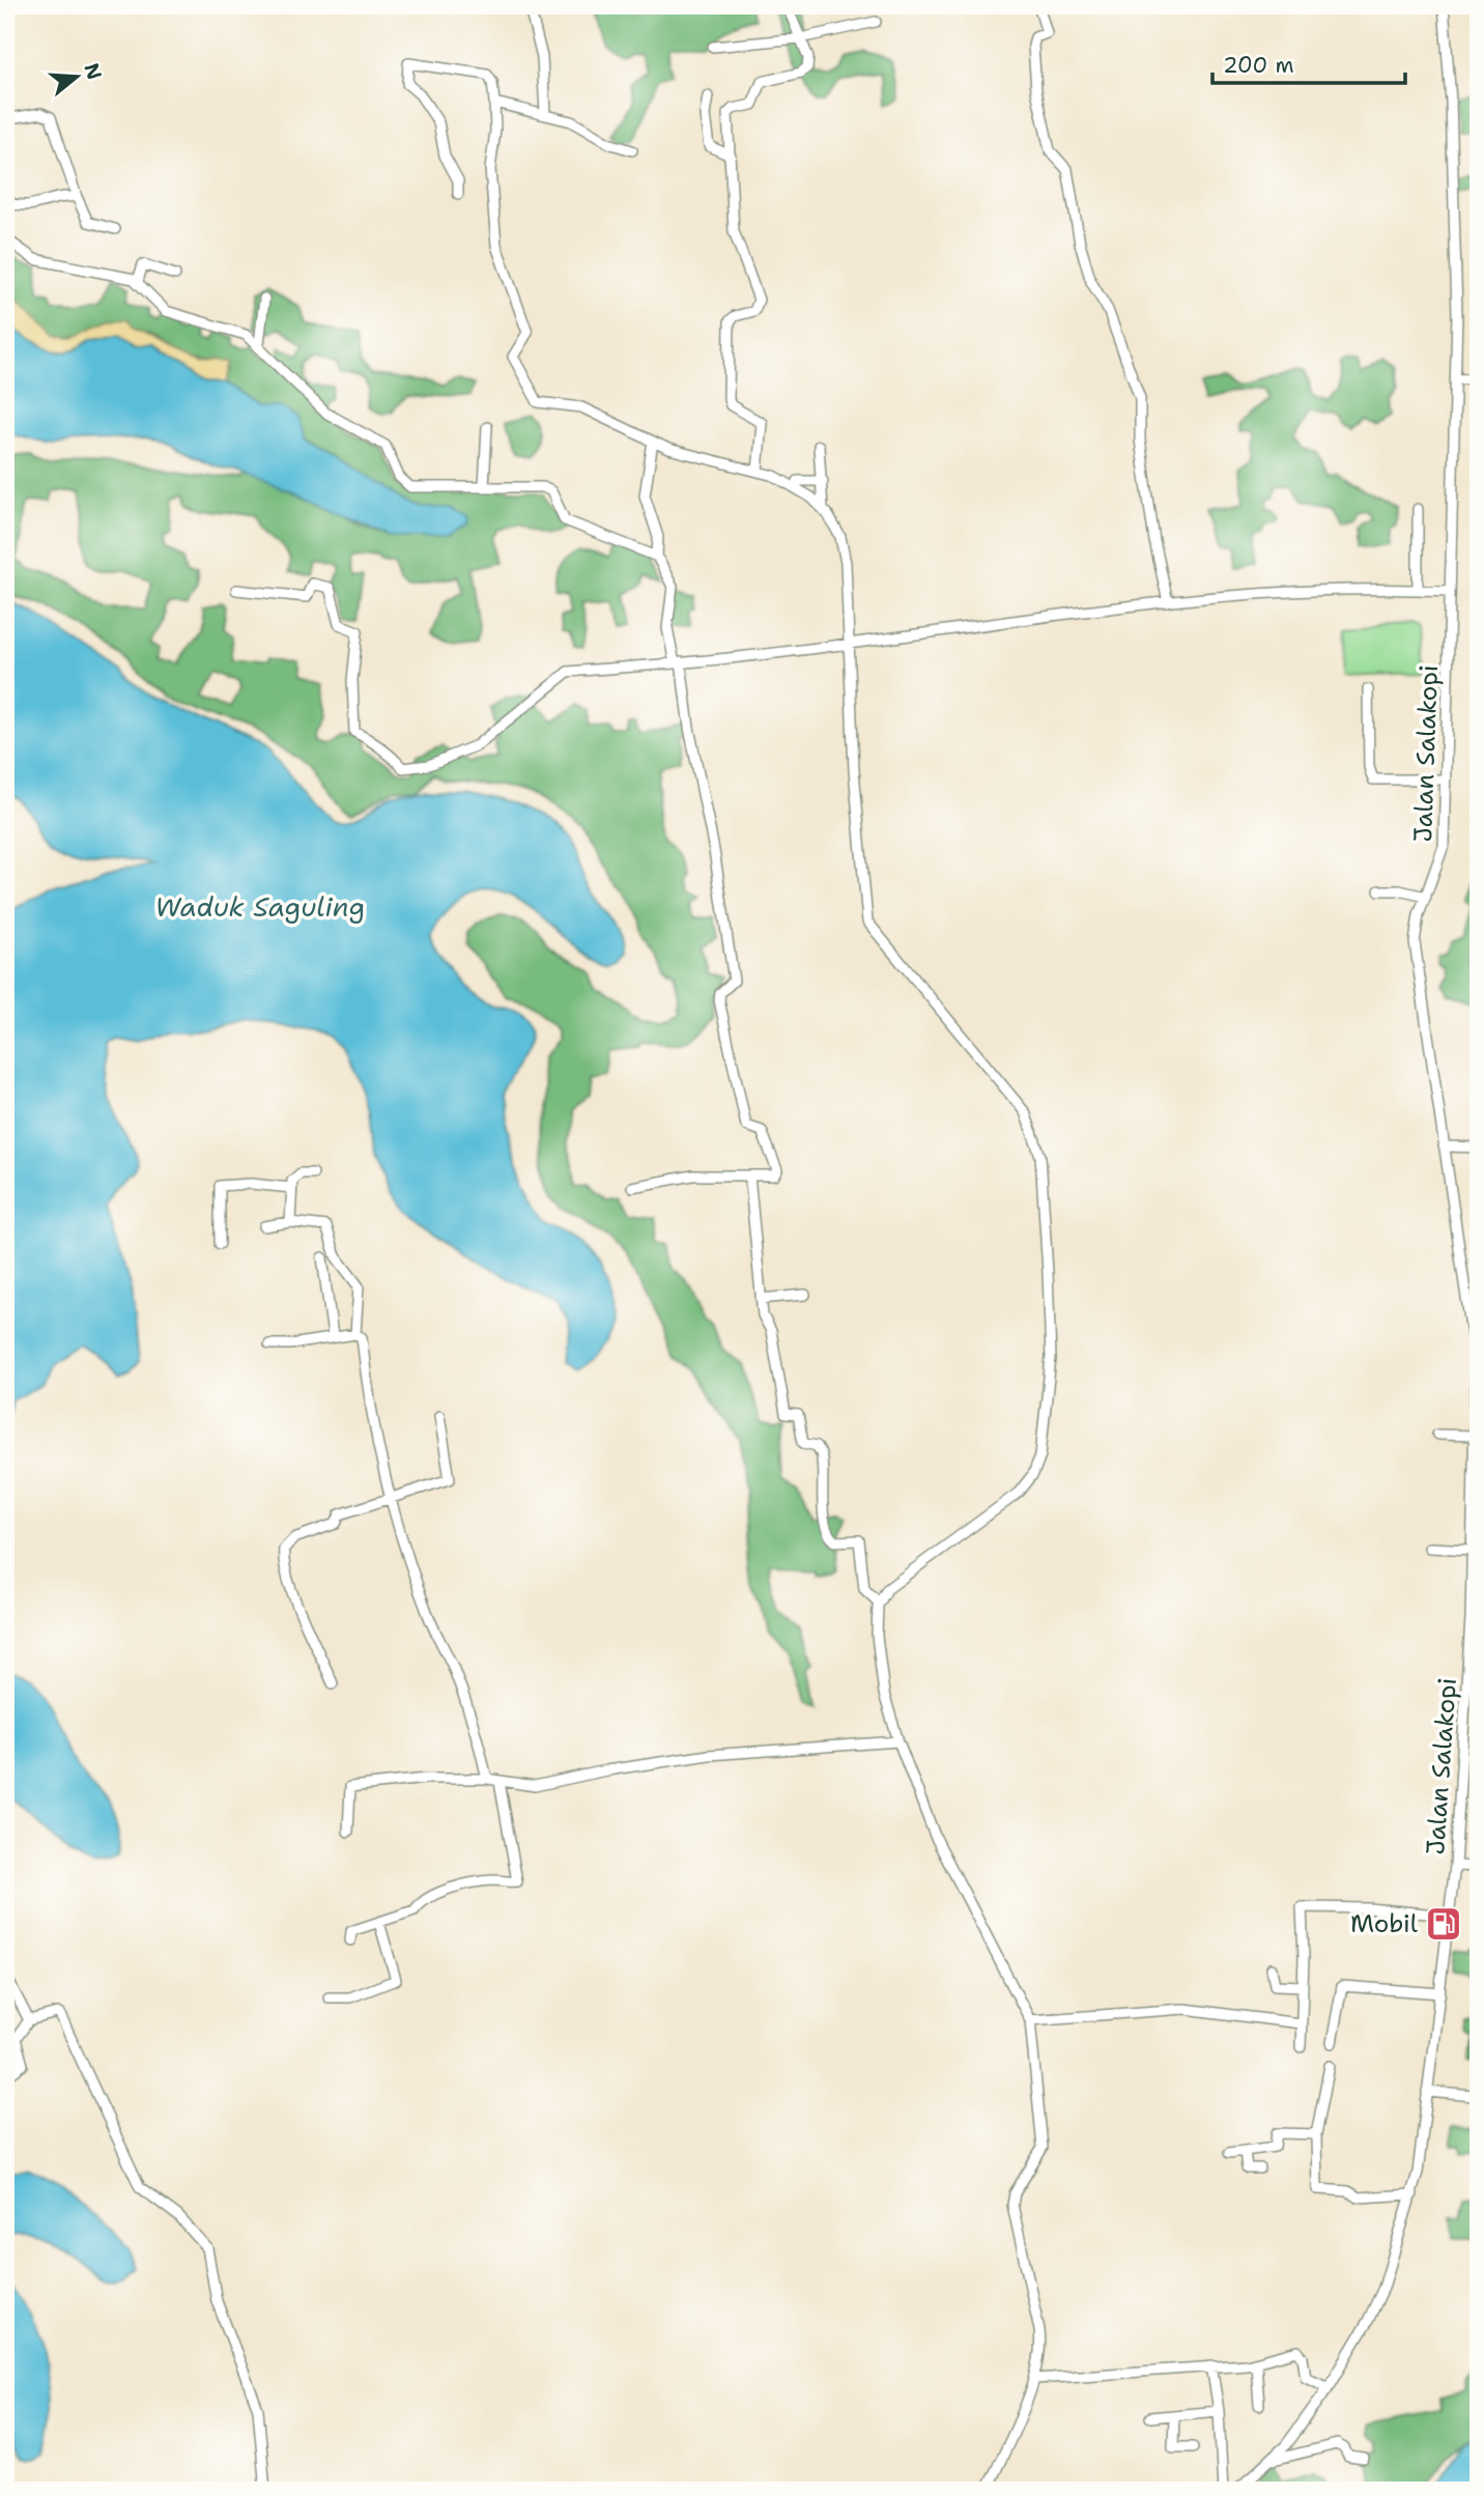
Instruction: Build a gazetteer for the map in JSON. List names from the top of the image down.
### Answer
{
  "streets": {
    "street": ["Jalan Salakopi"]
  },
  "water": ["Waduk Saguling"],
  "places": {
    "fuel station": ["Mobil"]
  },
  "scale_bar": "200 m",
  "north": "right"
}
